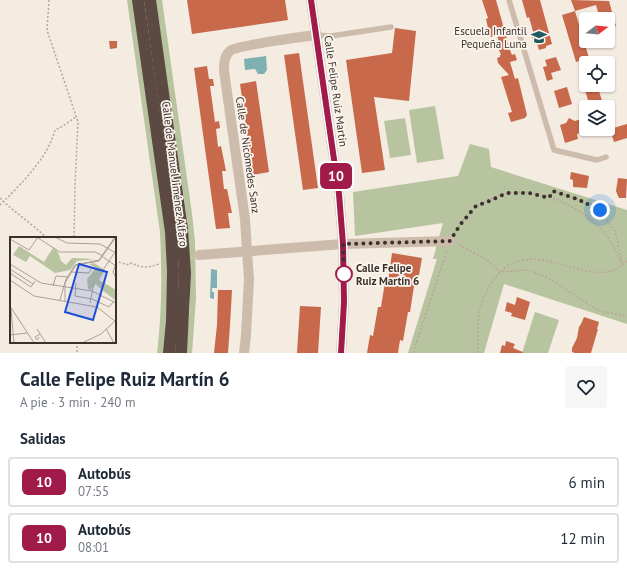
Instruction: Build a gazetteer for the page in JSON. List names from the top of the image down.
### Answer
{
  "streets": {
    "highway": ["Calle de Manuel Jiménez Alfaro"],
    "street": ["Calle Felipe Ruiz Martín", "Calle de Nicómedes Sanz"]
  },
  "crossings": [
    ["Calle Felipe Ruiz Martín", "Calle de Nicómedes Sanz"]
  ],
  "places": {
    "school or university": ["Escuela Infantil Pequeña Luna"],
    "other": ["Calle Felipe Ruiz Martín 6"]
  },
  "lines": ["bus line 10"],
  "north": "right",
  "page": {
    "on_map": "10",
    "heading": [
      ["Calle Felipe Ruiz Martín 6", "A pie · 3 min · 240 m"],
      "Salidas"
    ],
    "list": [
      {
        "mark": "10",
        "name": "Autobús",
        "note": "07:55",
        "value": "6 min"
      },
      {
        "mark": "10",
        "name": "Autobús",
        "note": "08:01",
        "value": "12 min"
      }
    ]
  }
}
